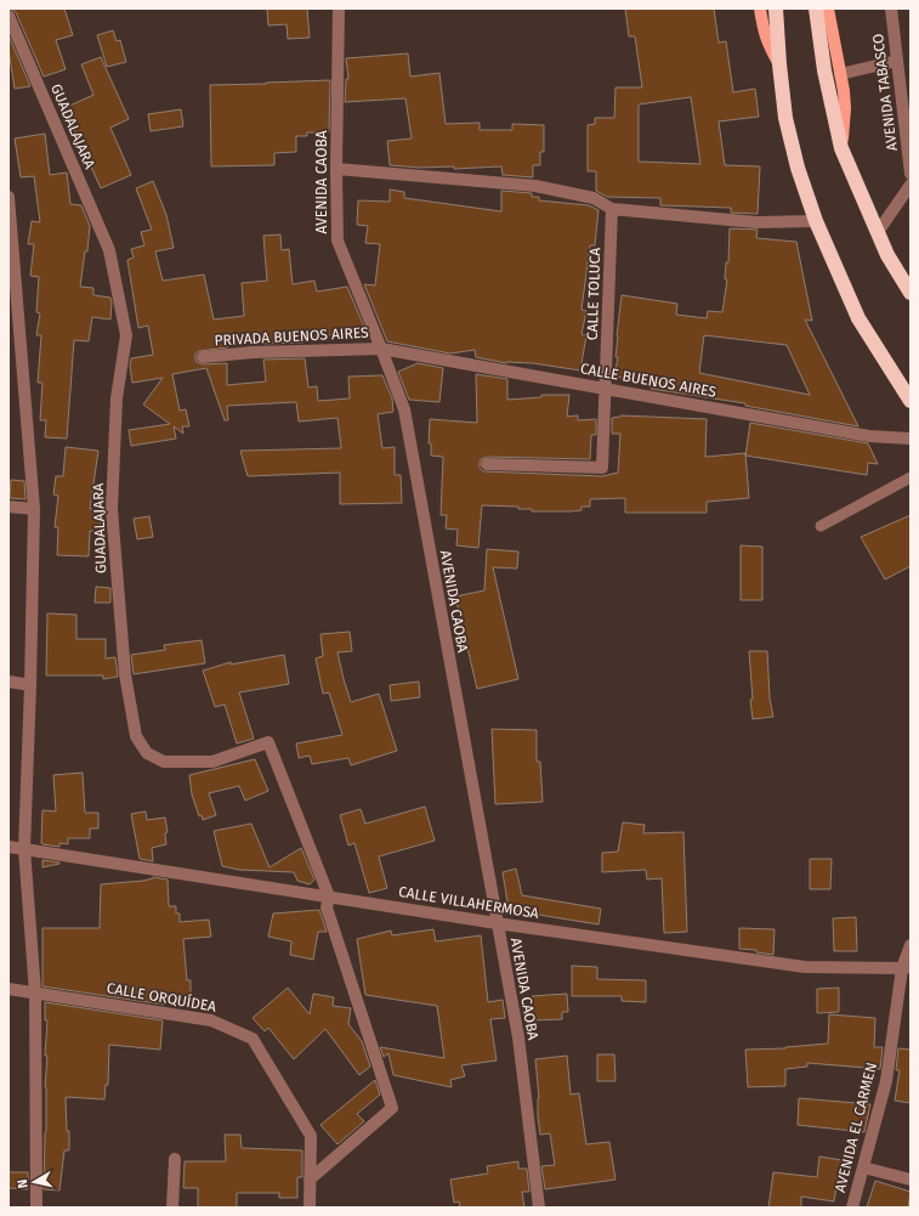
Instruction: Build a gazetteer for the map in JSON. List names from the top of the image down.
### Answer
{
  "streets": {
    "street": [
      "AVENIDA TABASCO",
      "GUADALAJARA",
      "AVENIDA CAOBA",
      "CALLE TOLUCA",
      "PRIVADA BUENOS AIRES",
      "CALLE BUENOS AIRES",
      "CALLE VILLAHERMOSA",
      "CALLE ORQUÍDEA",
      "AVENIDA EL CARMEN"
    ]
  },
  "crossings": [
    ["GUADALAJARA", "CALLE VILLAHERMOSA"],
    ["AVENIDA CAOBA", "PRIVADA BUENOS AIRES"],
    ["AVENIDA CAOBA", "CALLE BUENOS AIRES"],
    ["AVENIDA CAOBA", "CALLE VILLAHERMOSA"],
    ["CALLE TOLUCA", "CALLE BUENOS AIRES"],
    ["PRIVADA BUENOS AIRES", "CALLE BUENOS AIRES"],
    ["CALLE VILLAHERMOSA", "AVENIDA EL CARMEN"]
  ],
  "north": "left"
}
